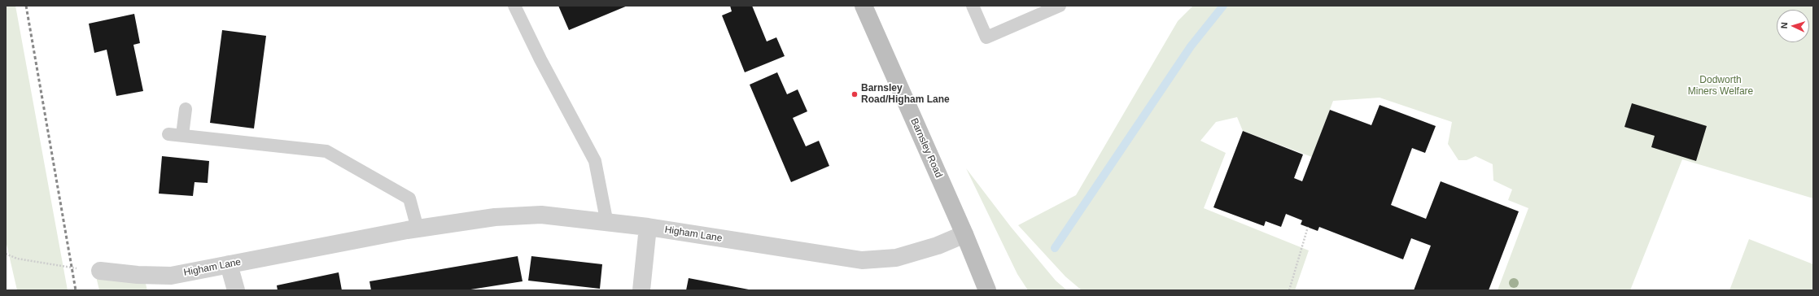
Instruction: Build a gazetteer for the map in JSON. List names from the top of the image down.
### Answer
{
  "streets": {
    "main road": ["Barnsley Road"],
    "street": ["Higham Lane"]
  },
  "crossings": [
    ["Barnsley Road", "Higham Lane"]
  ],
  "parks": ["Dodworth Miners Welfare"],
  "places": ["Barnsley Road/Higham Lane"],
  "north": "left"
}
